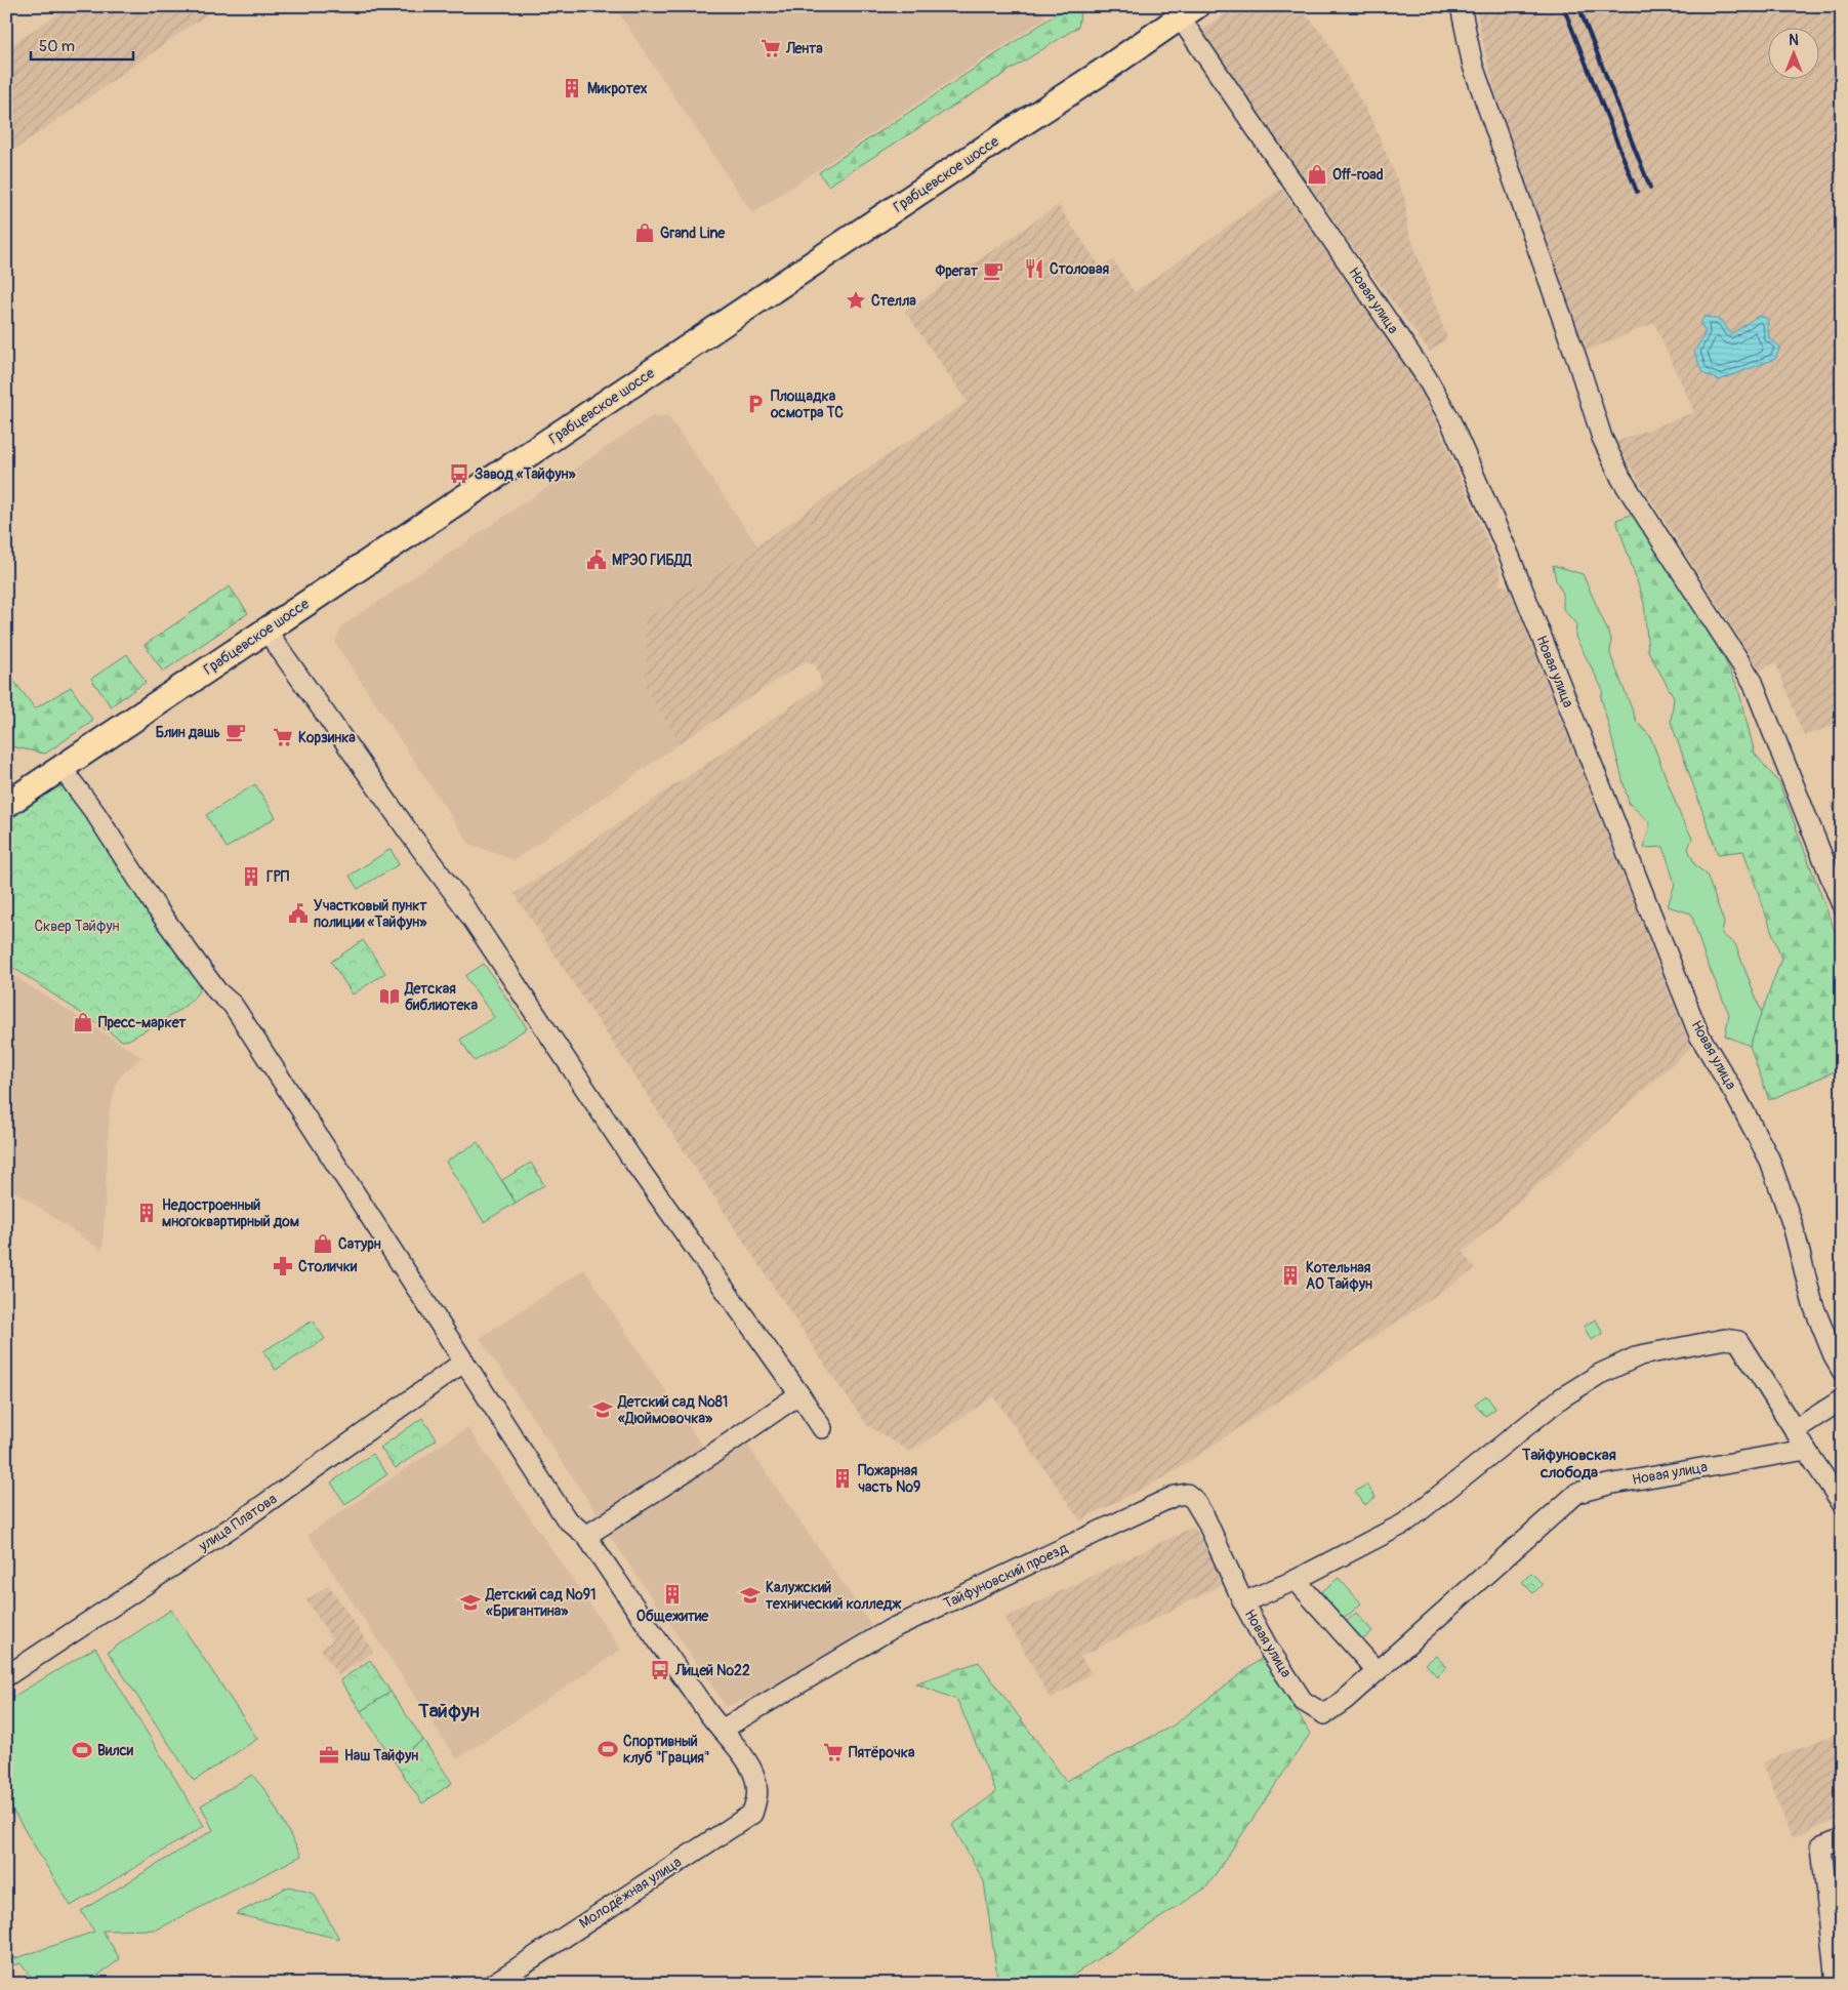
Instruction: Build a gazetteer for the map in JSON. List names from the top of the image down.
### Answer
{
  "streets": {
    "main road": ["Грабцевское шоссе"],
    "street": [
      "Новая улица",
      "улица Платова",
      "Тайфуновский проезд",
      "Молодёжная улица"
    ]
  },
  "crossings": [
    ["Грабцевское шоссе", "Новая улица"],
    ["Новая улица", "Тайфуновский проезд"],
    ["Тайфуновский проезд", "Молодёжная улица"]
  ],
  "districts": ["Тайфуновская слобода", "Тайфун"],
  "parks": ["Сквер Тайфун"],
  "places": {
    "supermarket": ["Лента", "Корзинка", "Пятёрочка"],
    "building": [
      "Микротех",
      "ГРП",
      "Недостроенный многоквартирный дом",
      "Котельная АО Тайфун",
      "Пожарная часть №9",
      "Общежитие"
    ],
    "shop": [
      "Off-road",
      "Grand Line",
      "Пресс-маркет",
      "Сатурн"
    ],
    "restaurant": ["Столовая"],
    "cafe": ["Фрегат", "Блин дашь"],
    "place": ["Стелла"],
    "parking": ["Площадка осмотра ТС"],
    "bus stop": ["Завод «Тайфун»", "Лицей №22"],
    "public building": ["МРЭО ГИБДД", "Участковый пункт полиции «Тайфун»"],
    "library": ["Детская библиотека"],
    "pharmacy": ["Столички"],
    "school or university": ["Детский сад №81 «Дюймовочка»", "Калужский технический колледж", "Детский сад №91 «Бригантина»"],
    "sports": ["Спортивный клуб \"Грация\"", "Вилси"],
    "office": ["Наш Тайфун"]
  },
  "scale_bar": "50 m",
  "north": "top"
}
